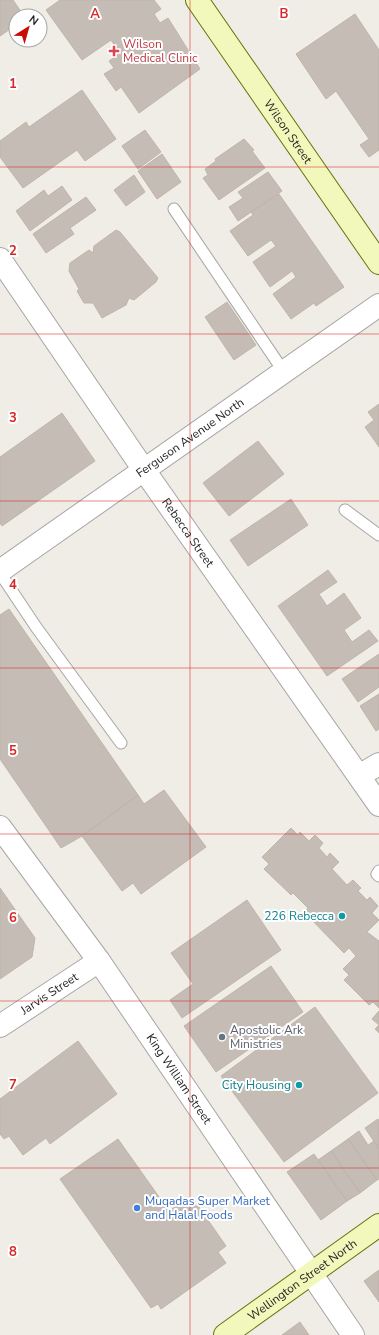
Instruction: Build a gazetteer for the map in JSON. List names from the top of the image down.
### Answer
{
  "streets": {
    "main road": ["Wilson Street", "Wellington Street North"],
    "street": [
      "Ferguson Avenue North",
      "Rebecca Street",
      "Jarvis Street",
      "King William Street"
    ]
  },
  "crossings": [
    ["Ferguson Avenue North", "Rebecca Street"],
    ["Jarvis Street", "King William Street"],
    ["King William Street", "Wellington Street North"]
  ],
  "places": {
    "health": ["Wilson Medical Clinic"],
    "other": [
      "226 Rebecca",
      "Apostolic Ark Ministries",
      "City Housing",
      "Muqadas Super Market and Halal Foods"
    ]
  },
  "north": "top right",
  "grid": {
    "columns": ["A", "B"],
    "rows": [
      "1",
      "2",
      "3",
      "4",
      "5",
      "6",
      "7",
      "8"
    ]
  }
}
